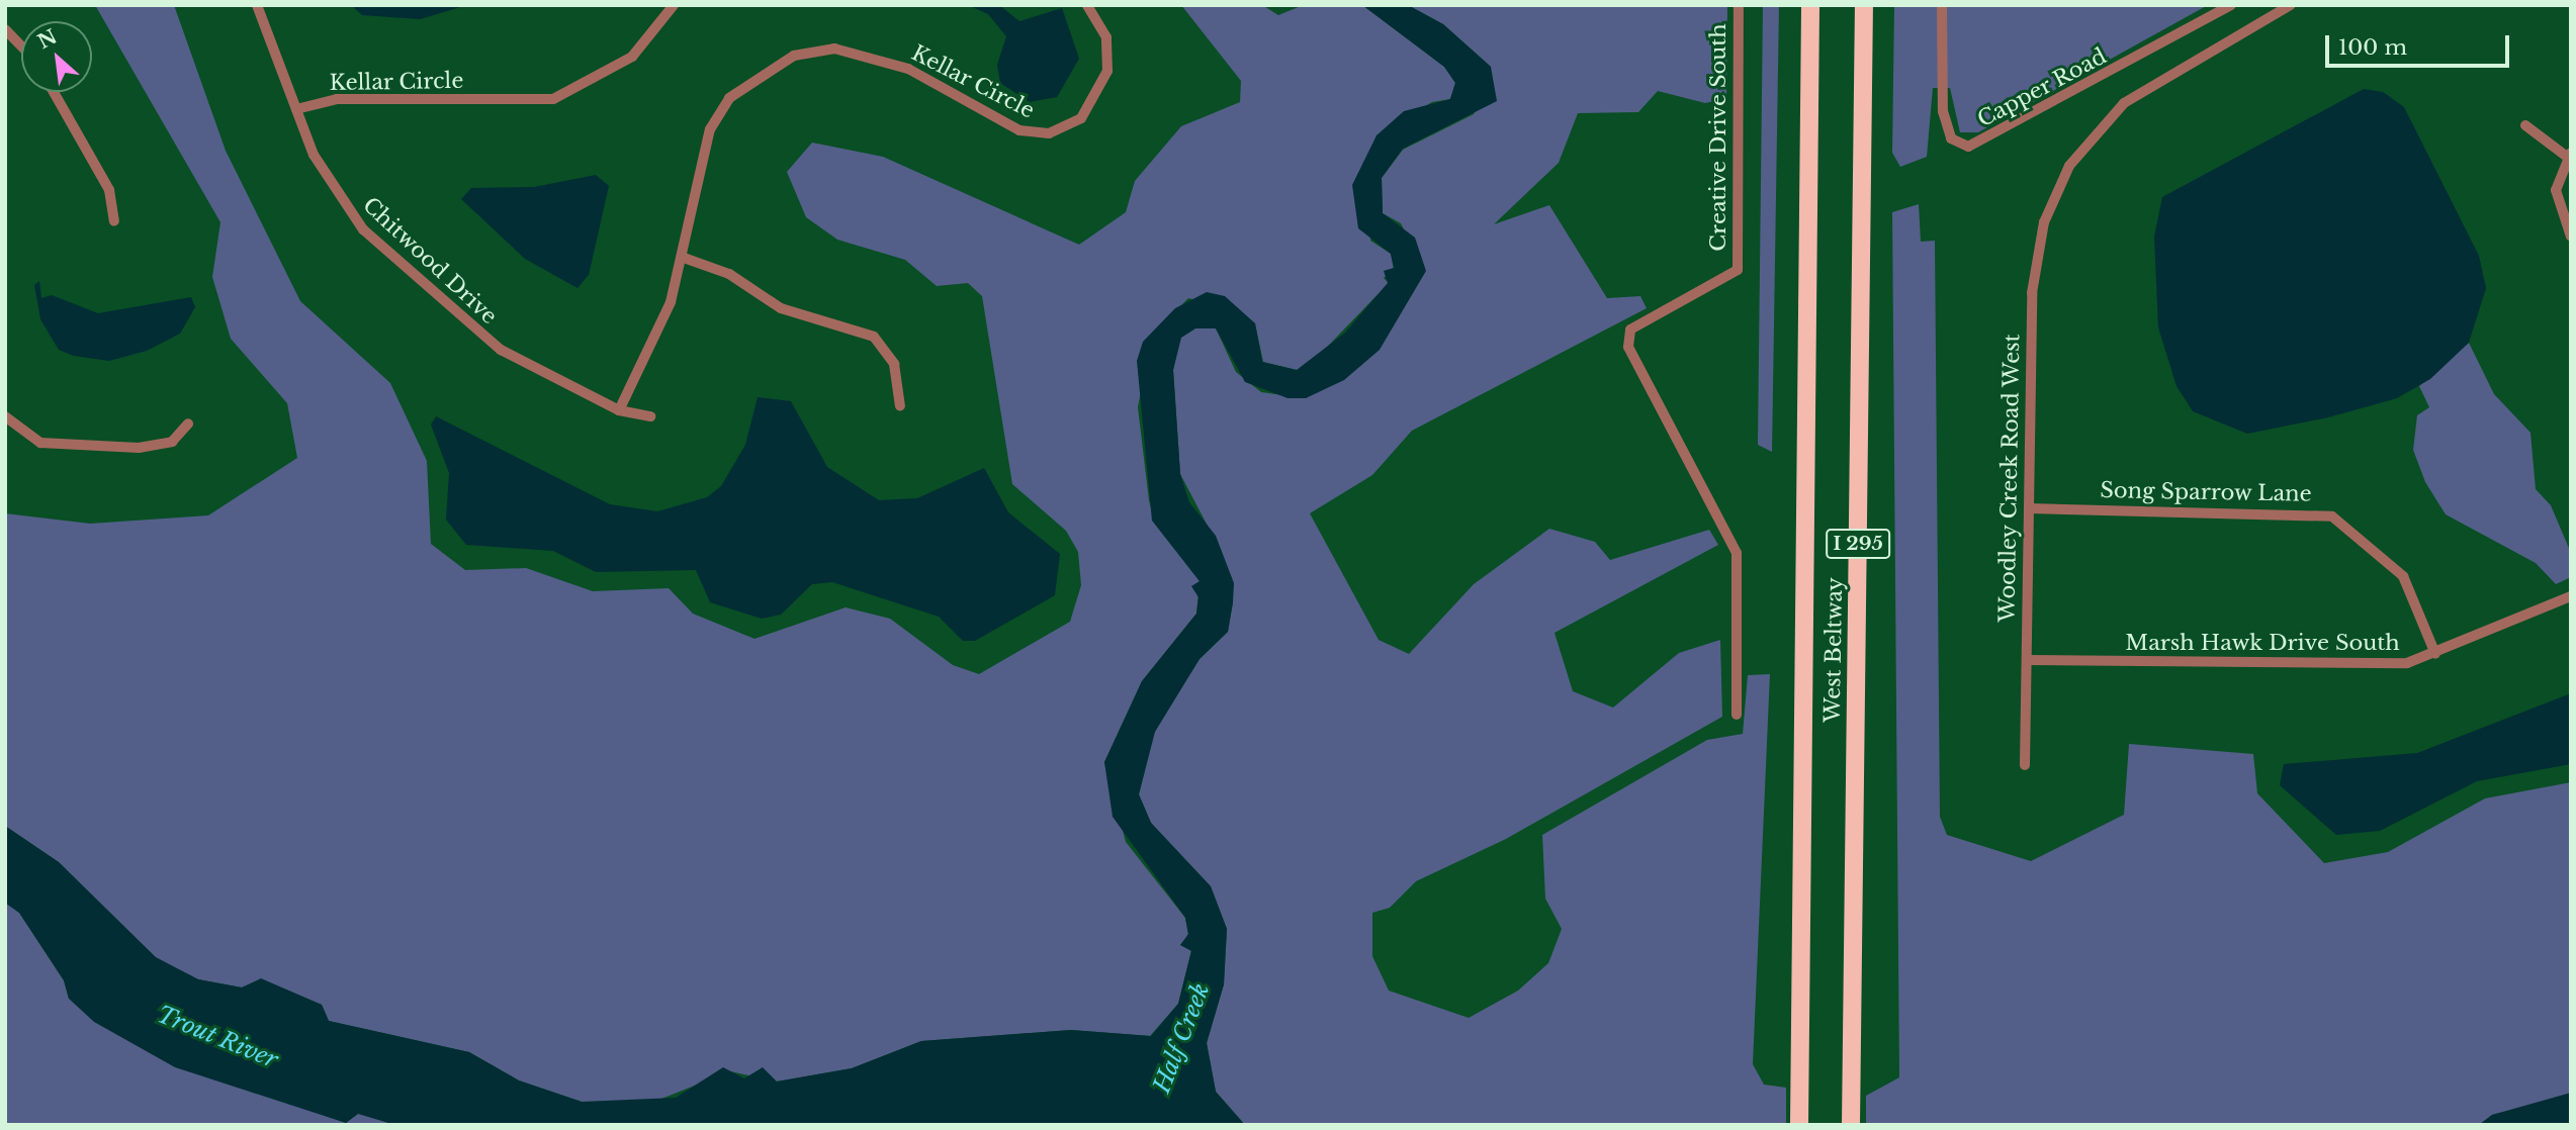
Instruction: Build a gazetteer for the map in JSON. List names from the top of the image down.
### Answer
{
  "streets": {
    "highway": ["I 295", "West Beltway"],
    "street": [
      "Kellar Circle",
      "Capper Road",
      "Creative Drive South",
      "Chitwood Drive",
      "Woodley Creek Road West",
      "Song Sparrow Lane",
      "Marsh Hawk Drive South"
    ]
  },
  "crossings": [
    ["Kellar Circle", "Chitwood Drive"],
    ["Woodley Creek Road West", "Song Sparrow Lane"],
    ["Woodley Creek Road West", "Marsh Hawk Drive South"],
    ["Song Sparrow Lane", "Marsh Hawk Drive South"]
  ],
  "water": ["Trout River", "Half Creek"],
  "scale_bar": "100 m",
  "north": "top left"
}
